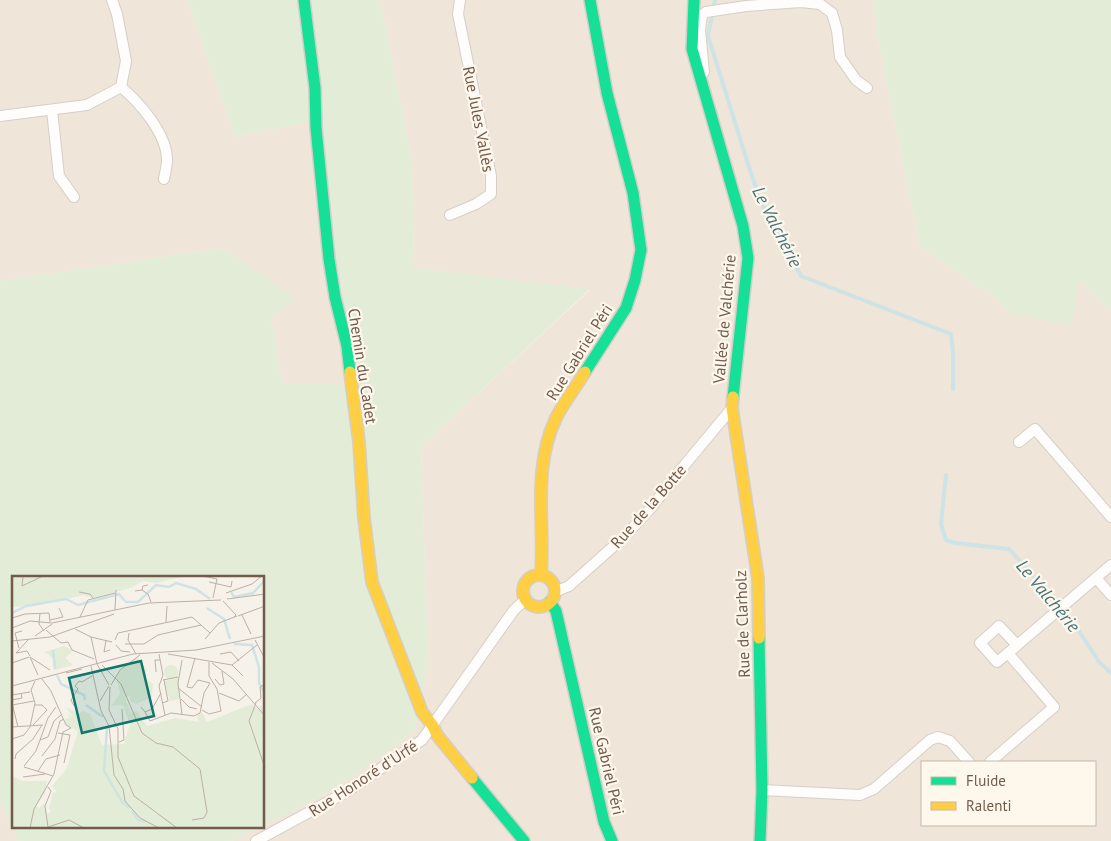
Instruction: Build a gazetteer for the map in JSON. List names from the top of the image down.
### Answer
{
  "streets": {
    "street": [
      "Rue Jules Vallès",
      "Vallée de Valchérie",
      "Rue Gabriel Péri",
      "Chemin du Cadet",
      "Rue de la Botte",
      "Rue de Clarholz",
      "Rue Honoré d'Urfé"
    ]
  },
  "crossings": [
    ["Vallée de Valchérie", "Rue de la Botte"],
    ["Vallée de Valchérie", "Rue de Clarholz"],
    ["Rue Gabriel Péri", "Rue de la Botte"],
    ["Rue Gabriel Péri", "Rue Honoré d'Urfé"],
    ["Chemin du Cadet", "Rue Honoré d'Urfé"],
    ["Rue de la Botte", "Rue de Clarholz"],
    ["Rue de la Botte", "Rue Honoré d'Urfé"]
  ],
  "water": ["Le Valchérie"],
  "legend": ["Fluide", "Ralenti"]
}
